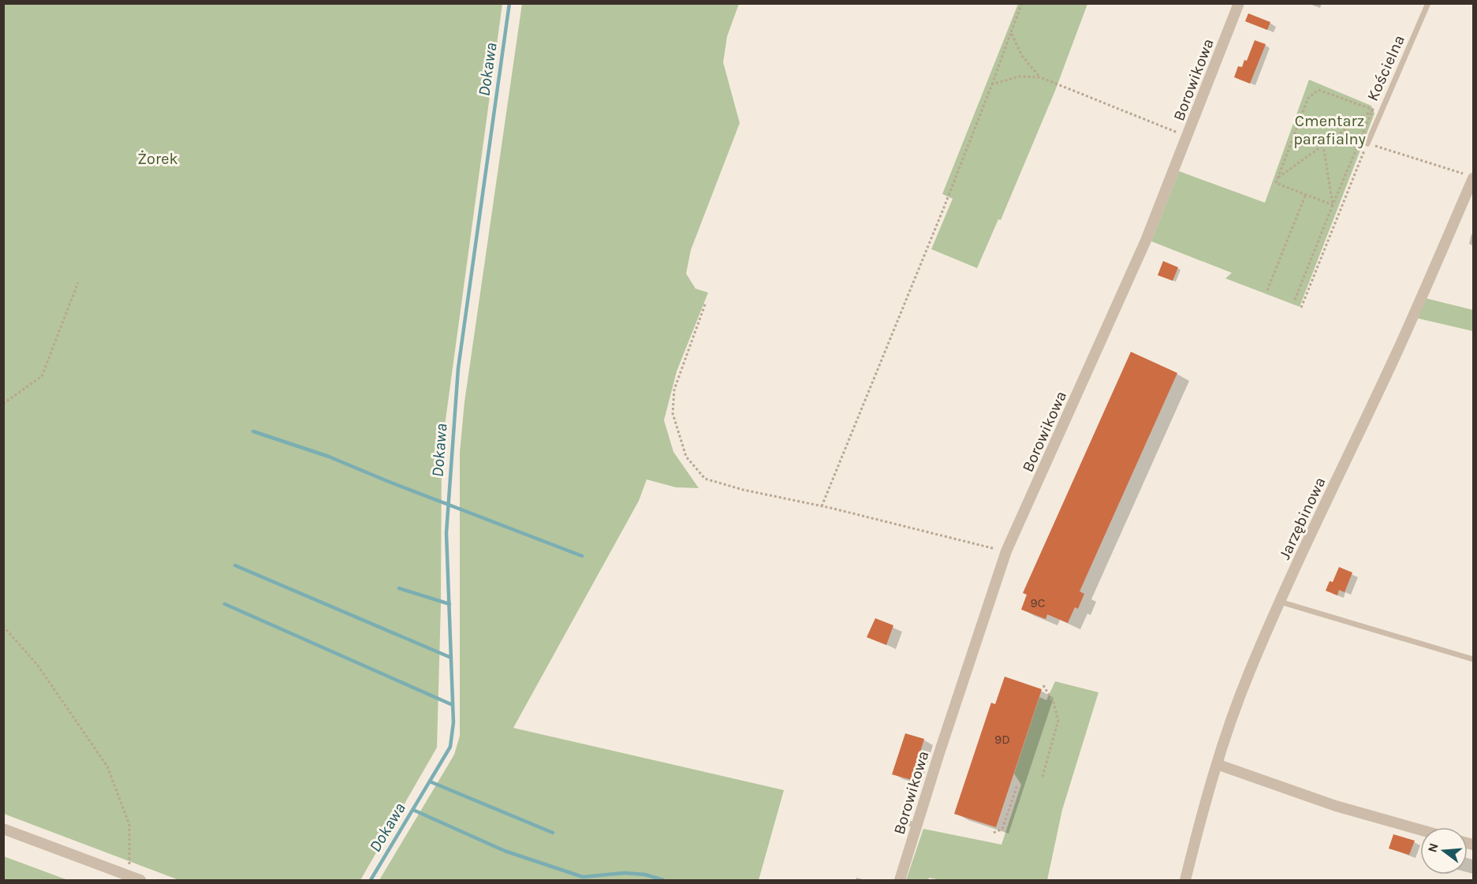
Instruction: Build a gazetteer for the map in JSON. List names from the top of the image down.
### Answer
{
  "streets": {
    "street": ["Borowikowa", "Jarzębinowa"],
    "lane": ["Kościelna"]
  },
  "water": ["Dokawa"],
  "parks": ["Cmentarz parafialny", "Żorek"],
  "house_numbers": ["9C", "9D"],
  "north": "left"
}
